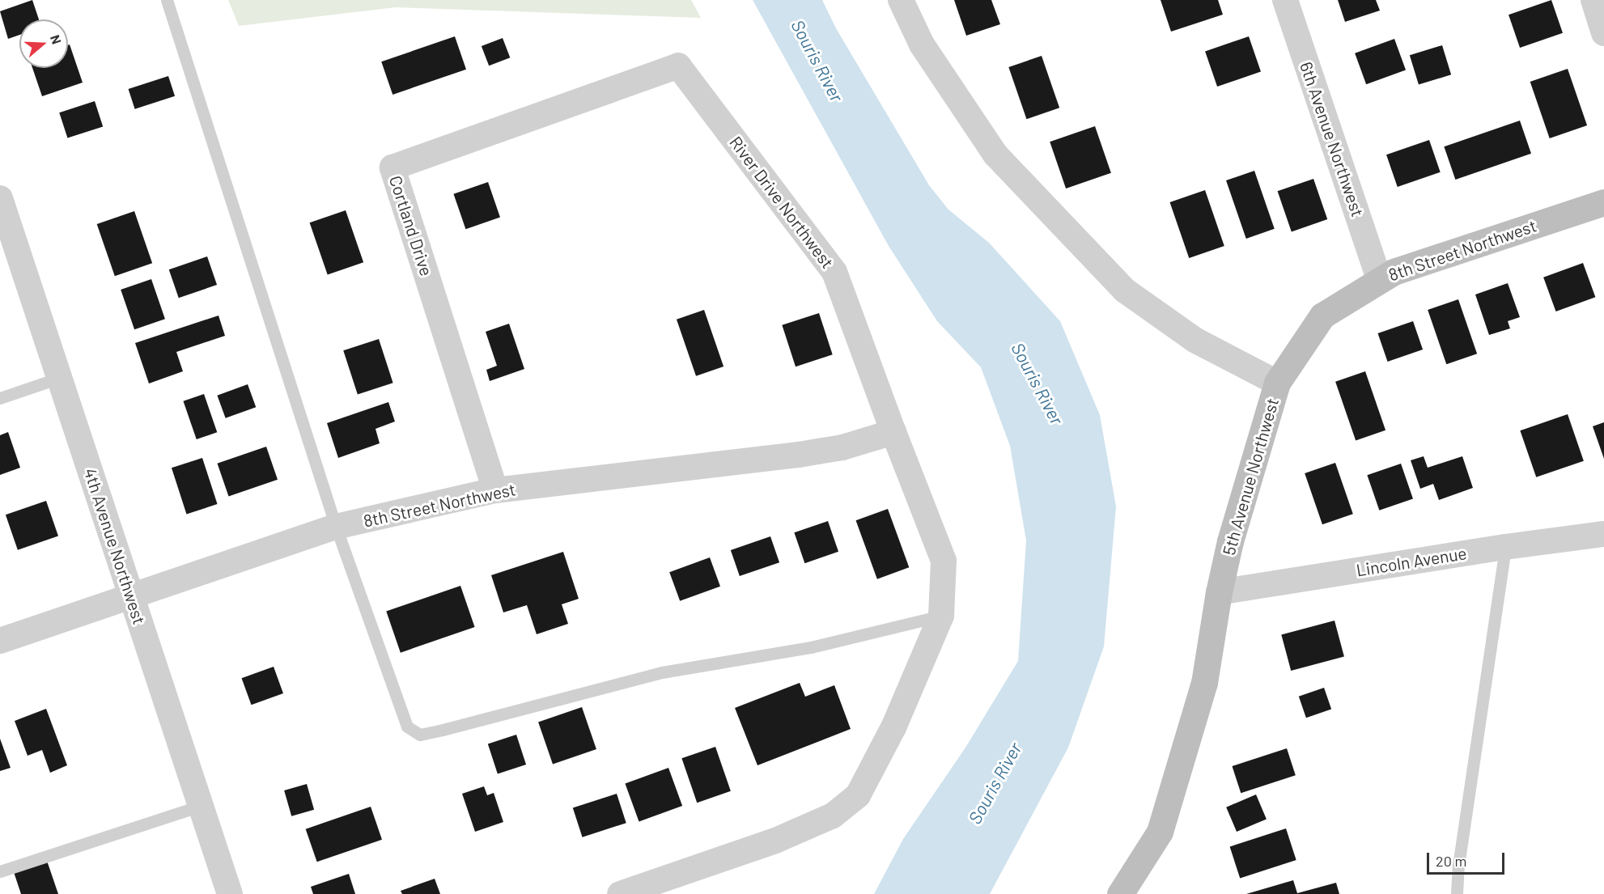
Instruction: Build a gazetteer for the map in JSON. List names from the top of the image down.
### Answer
{
  "streets": {
    "street": [
      "6th Avenue Northwest",
      "River Drive Northwest",
      "Cortland Drive",
      "8th Street Northwest",
      "5th Avenue Northwest",
      "4th Avenue Northwest",
      "Lincoln Avenue"
    ]
  },
  "crossings": [
    ["6th Avenue Northwest", "8th Street Northwest"],
    ["River Drive Northwest", "Cortland Drive"],
    ["River Drive Northwest", "8th Street Northwest"],
    ["Cortland Drive", "8th Street Northwest"],
    ["8th Street Northwest", "5th Avenue Northwest"],
    ["8th Street Northwest", "4th Avenue Northwest"],
    ["5th Avenue Northwest", "Lincoln Avenue"]
  ],
  "water": ["Souris River"],
  "scale_bar": "20 m",
  "north": "right"
}
